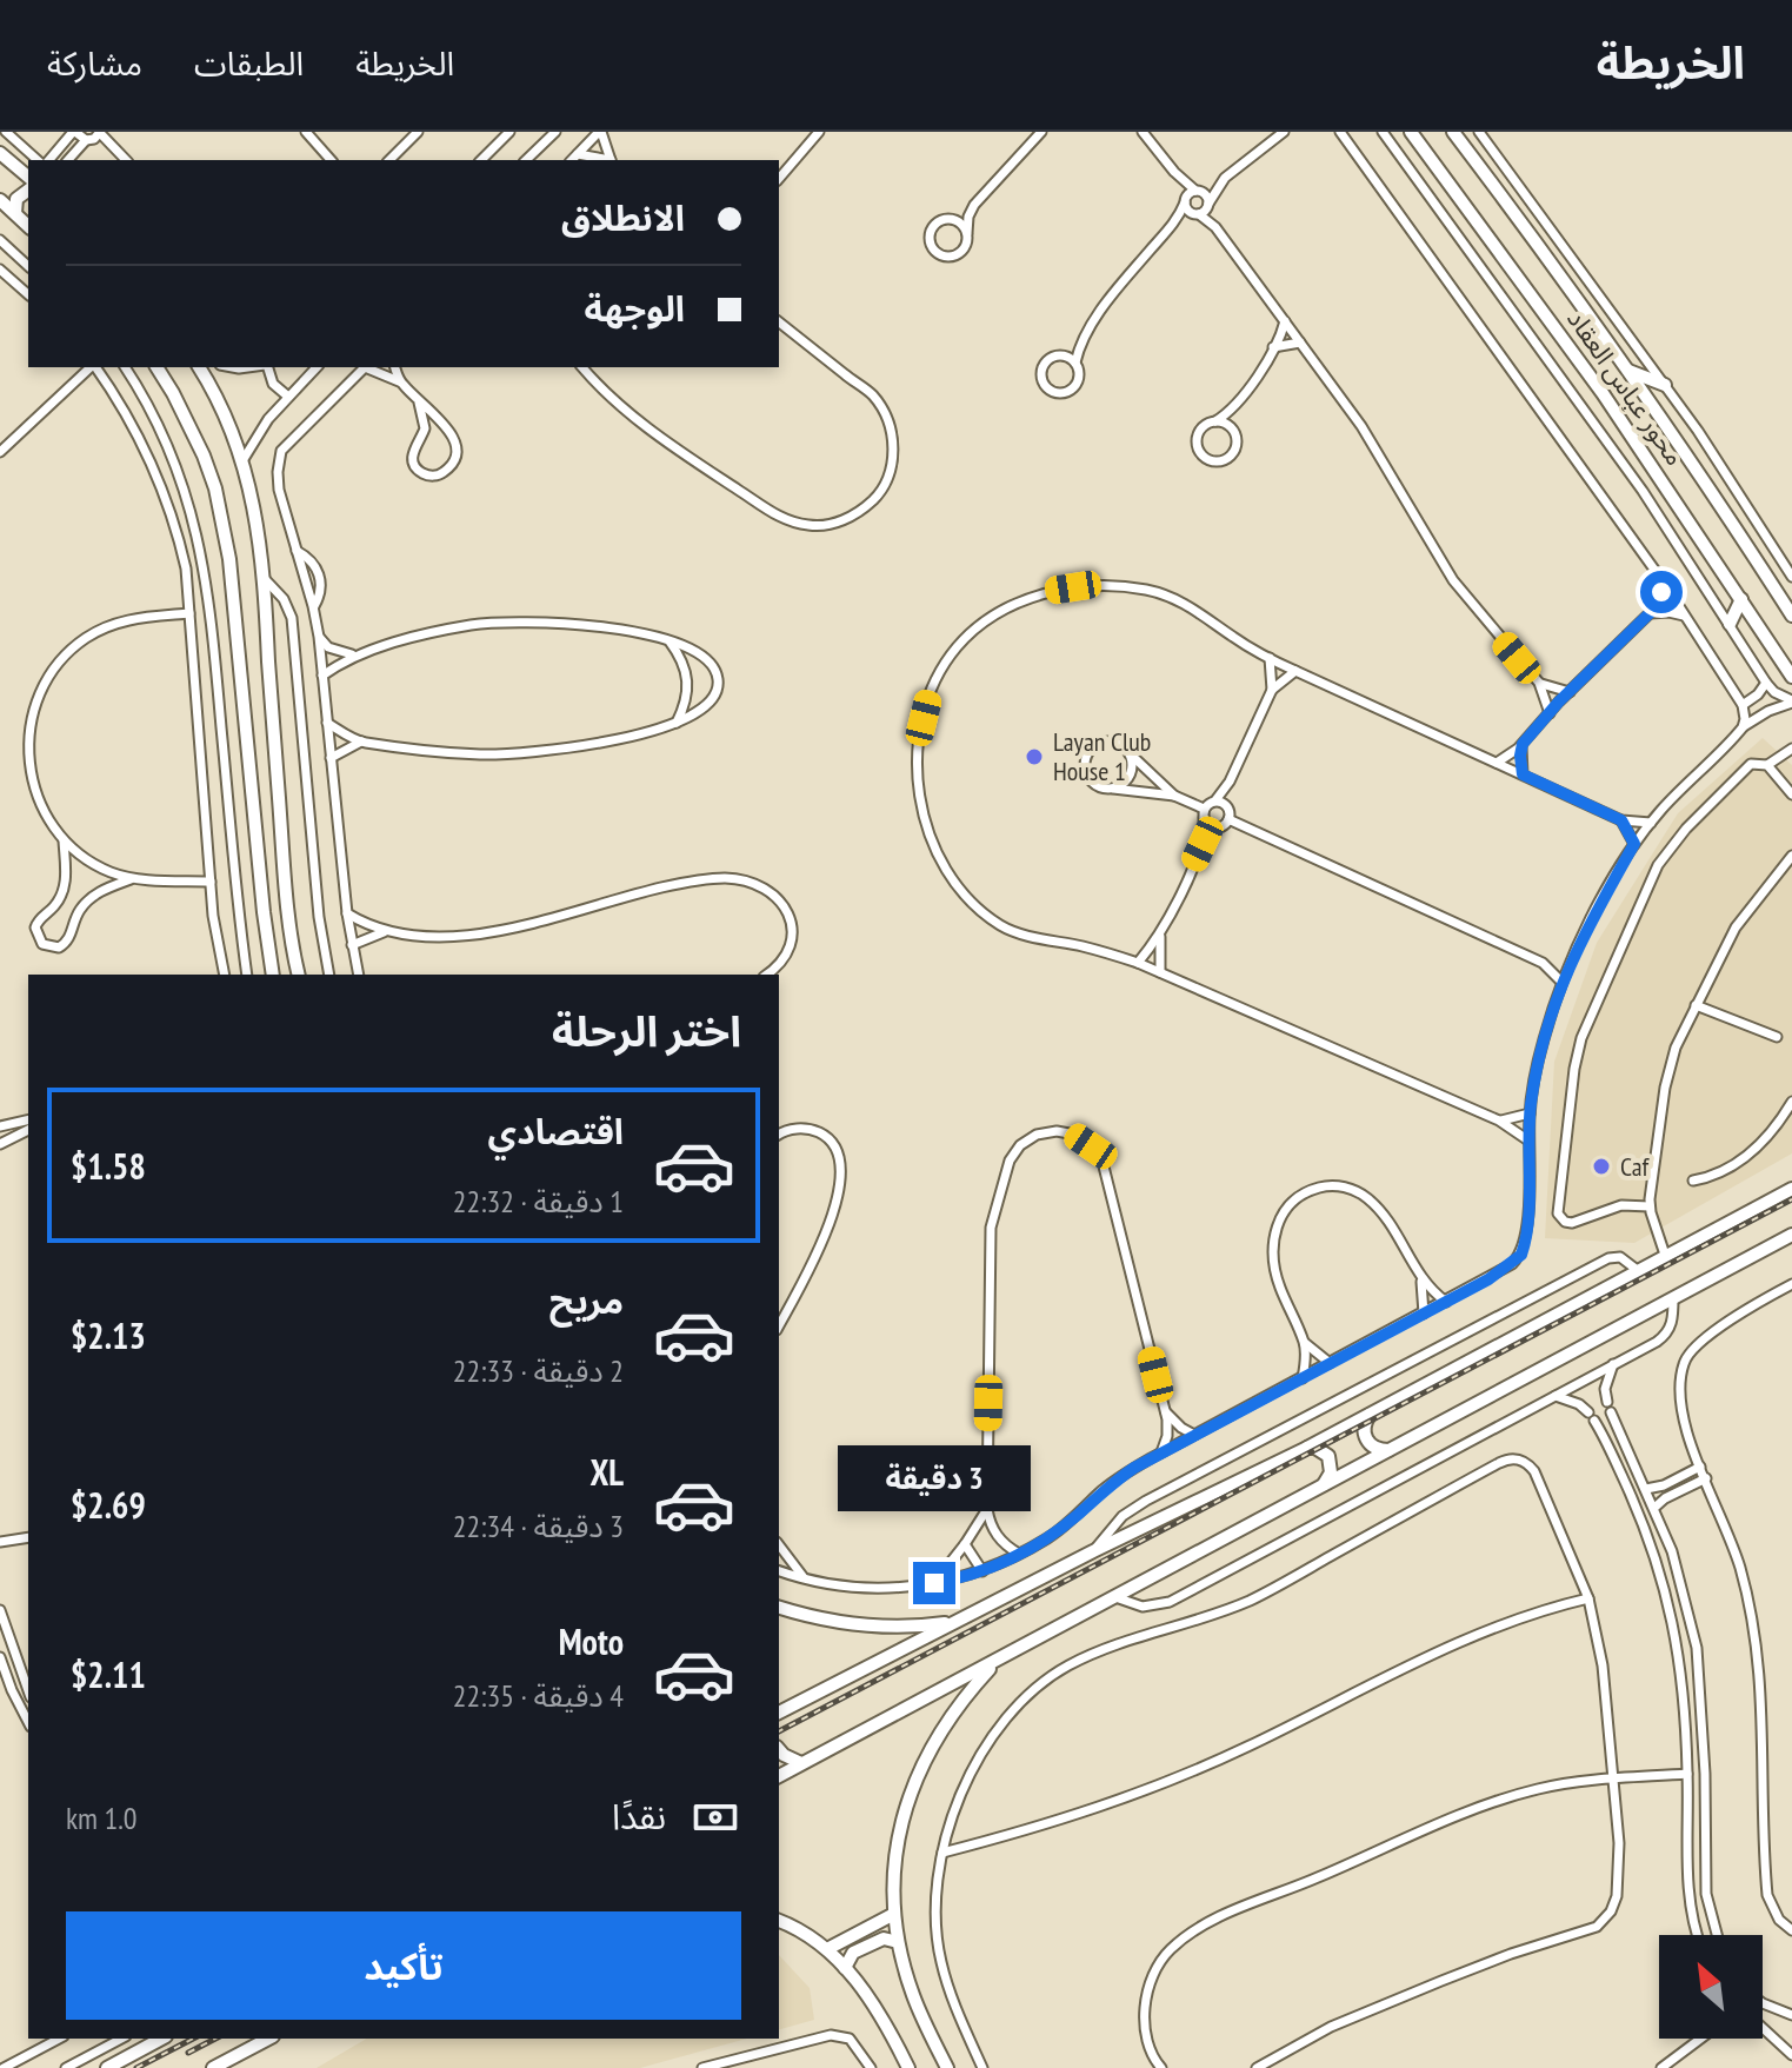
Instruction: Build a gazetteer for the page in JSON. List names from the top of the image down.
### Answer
{
  "streets": {
    "main road": ["محور عباس العقاد"]
  },
  "places": ["Layan Club House 1", "Caf"],
  "north": "top left",
  "page": {
    "header": "الخريطة",
    "nav": ["الخريطة", "الطبقات", "مشاركة"],
    "banner": ["الانطلاق", "الوجهة"],
    "heading": "اختر الرحلة",
    "list": [
      {
        "name": "اقتصادي",
        "note": "1 دقيقة · 22:32",
        "value": "$1.58"
      },
      {
        "name": "مريح",
        "note": "2 دقيقة · 22:33",
        "value": "$2.13"
      },
      {
        "name": "XL",
        "note": "3 دقيقة · 22:34",
        "value": "$2.69"
      },
      {
        "name": "Moto",
        "note": "4 دقيقة · 22:35",
        "value": "$2.11"
      }
    ],
    "bubble": "3 دقيقة",
    "pay": ["نقدًا", "1.0 km"],
    "buttons": "تأكيد"
  }
}
